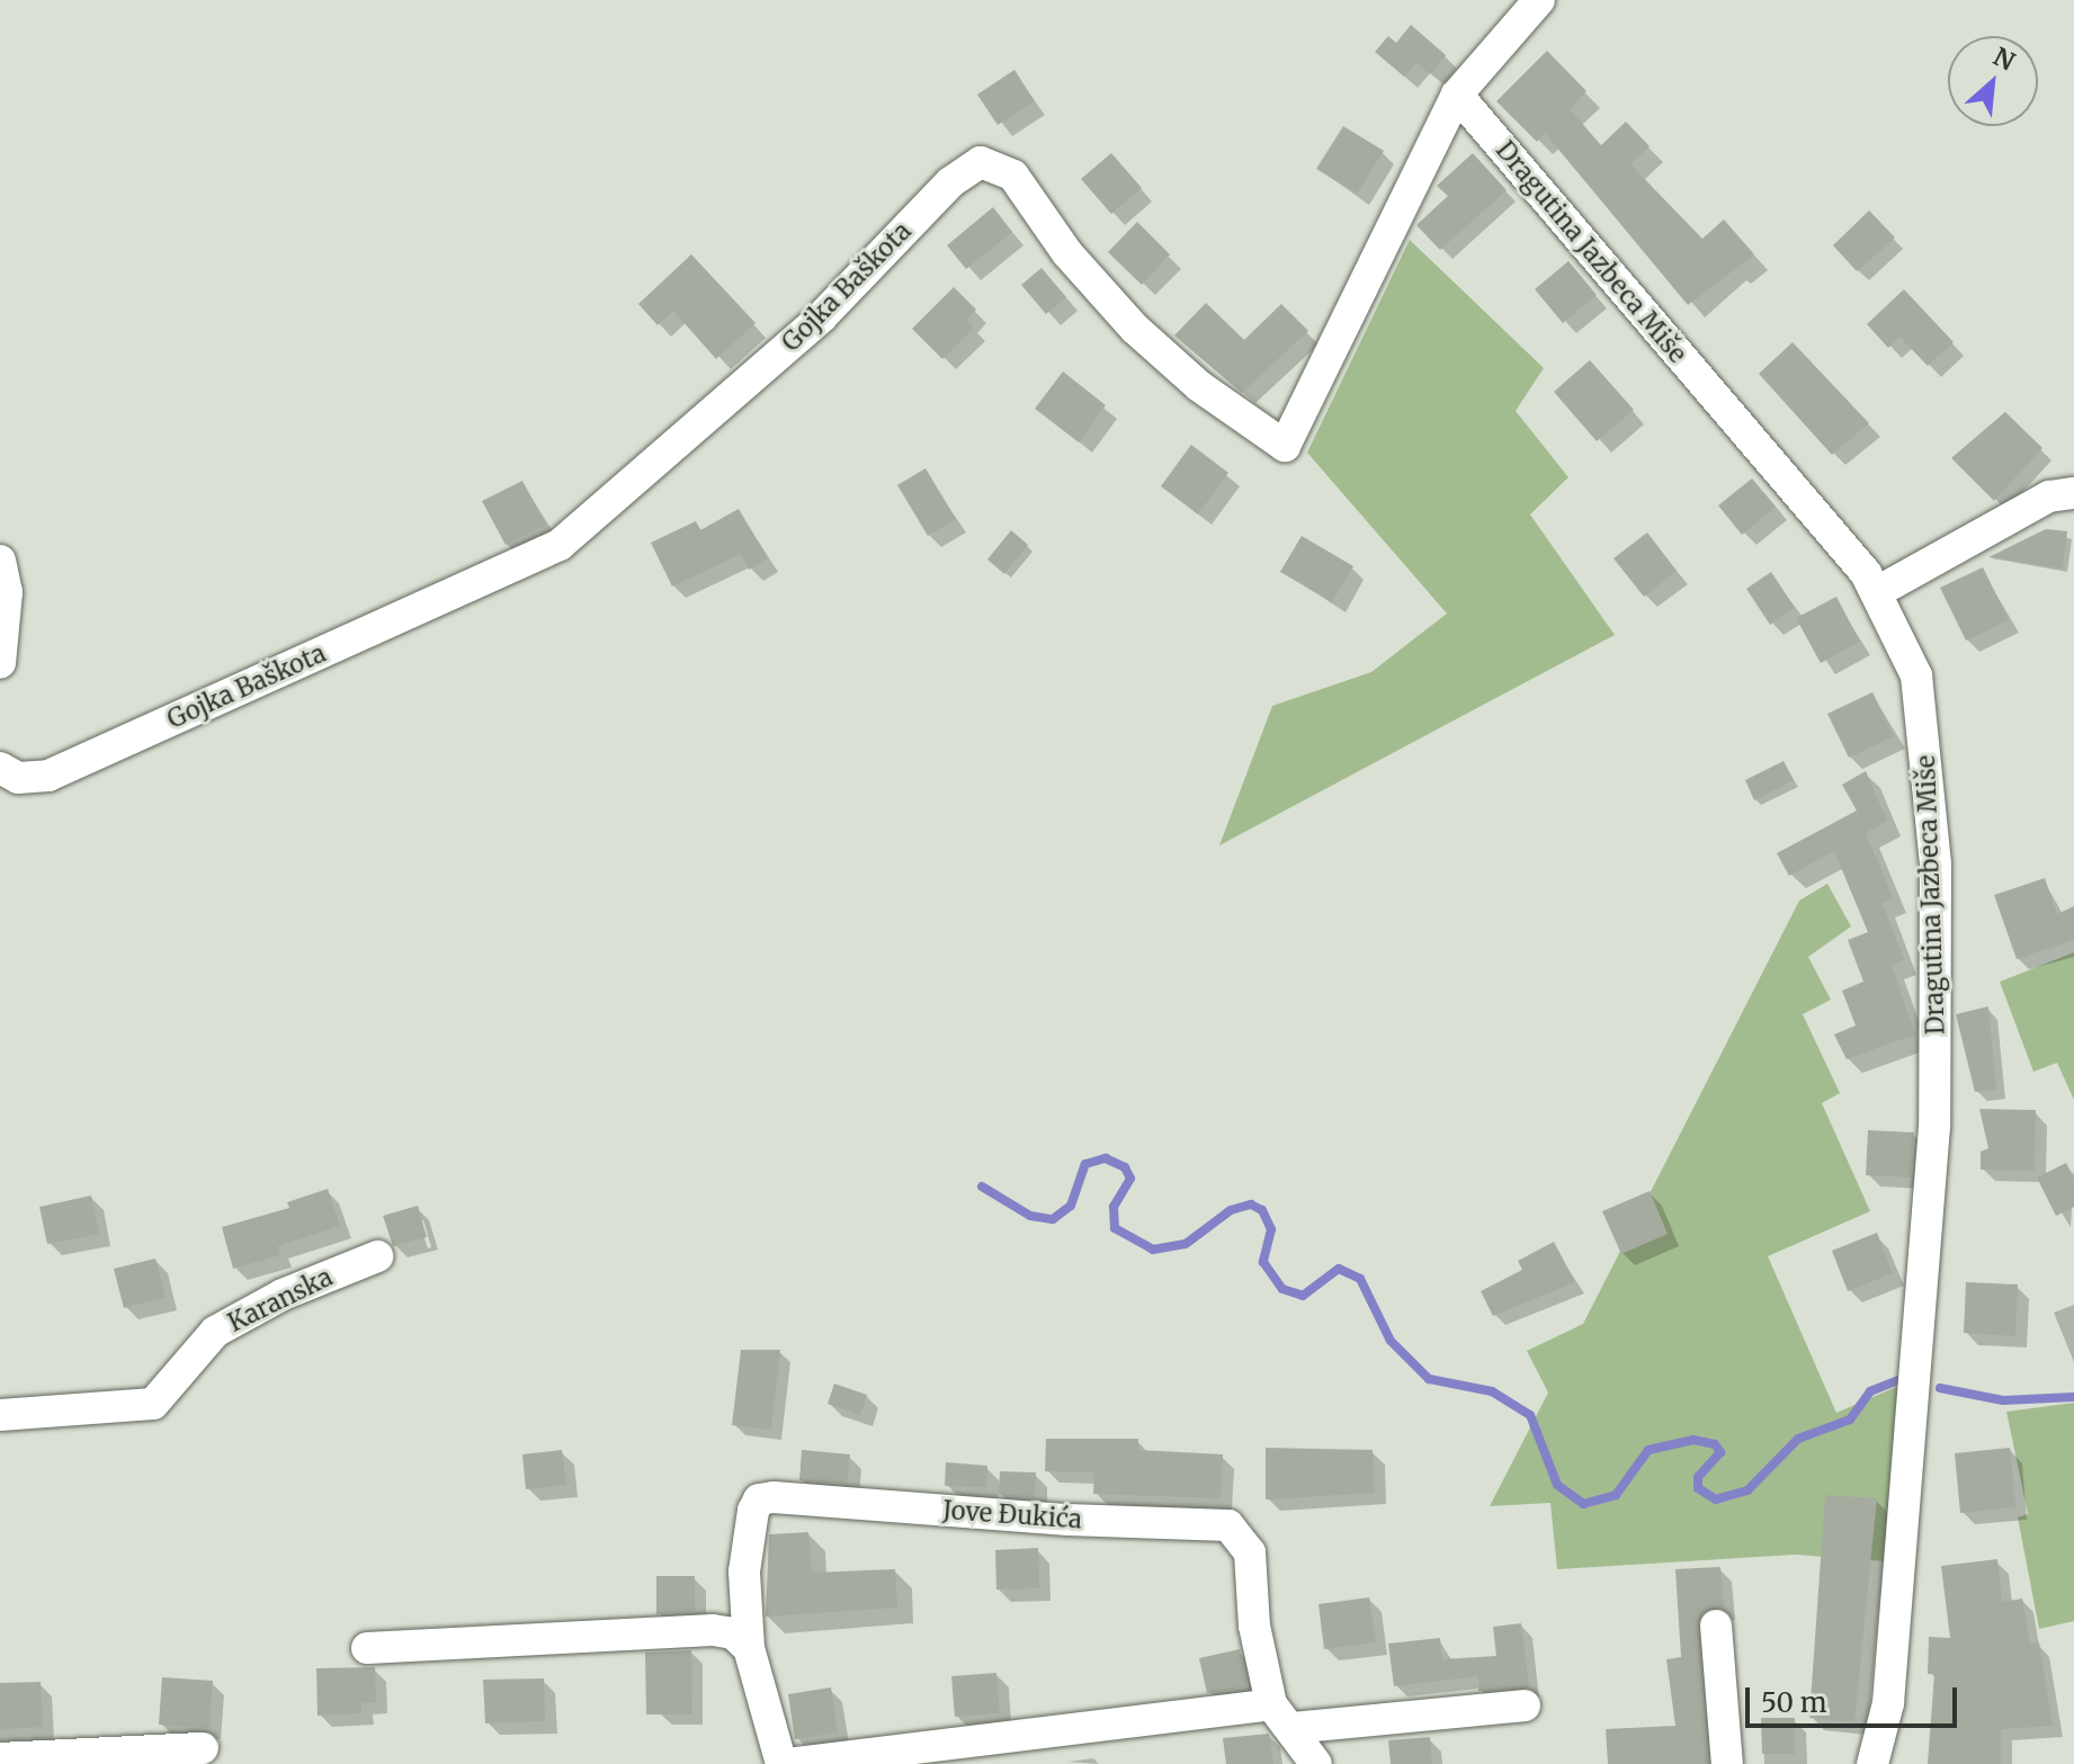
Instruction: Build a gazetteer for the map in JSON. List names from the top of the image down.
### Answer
{
  "streets": {
    "street": [
      "Dragutina Jazbeca Miše",
      "Gojka Baškota",
      "Karanska",
      "Jove Đukića"
    ]
  },
  "crossings": [
    ["Dragutina Jazbeca Miše", "Gojka Baškota"]
  ],
  "scale_bar": "50 m",
  "north": "top right"
}
